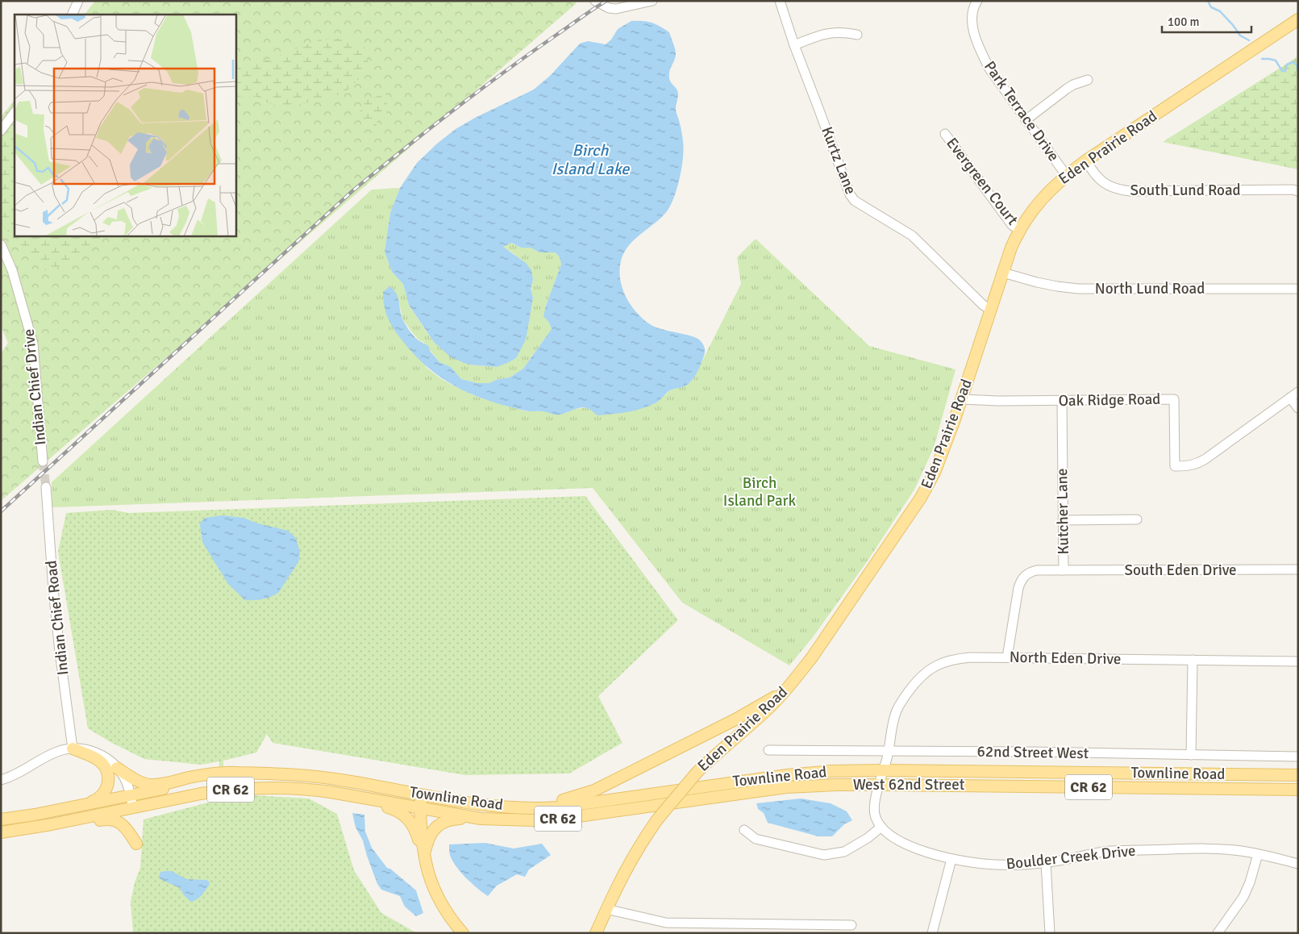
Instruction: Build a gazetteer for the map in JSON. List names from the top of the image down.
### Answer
{
  "streets": {
    "main road": [
      "Eden Prairie Road",
      "Townline Road",
      "West 62nd Street",
      "CR 62"
    ],
    "street": [
      "Park Terrace Drive",
      "Kurtz Lane",
      "Evergreen Court",
      "South Lund Road",
      "North Lund Road",
      "Indian Chief Drive",
      "Oak Ridge Road",
      "Kutcher Lane",
      "South Eden Drive",
      "Indian Chief Road",
      "North Eden Drive",
      "62nd Street West",
      "Boulder Creek Drive"
    ]
  },
  "crossings": [
    ["Park Terrace Drive", "Eden Prairie Road"],
    ["Eden Prairie Road", "Kurtz Lane"],
    ["Eden Prairie Road", "Evergreen Court"],
    ["Eden Prairie Road", "South Lund Road"],
    ["Eden Prairie Road", "North Lund Road"],
    ["Eden Prairie Road", "Oak Ridge Road"],
    ["Oak Ridge Road", "Kutcher Lane"],
    ["Kutcher Lane", "South Eden Drive"],
    ["Kutcher Lane", "North Eden Drive"],
    ["North Eden Drive", "62nd Street West"],
    ["Townline Road", "CR 62"],
    ["West 62nd Street", "CR 62"]
  ],
  "water": ["Birch Island Lake"],
  "parks": ["Birch Island Park"],
  "scale_bar": "100 m"
}
